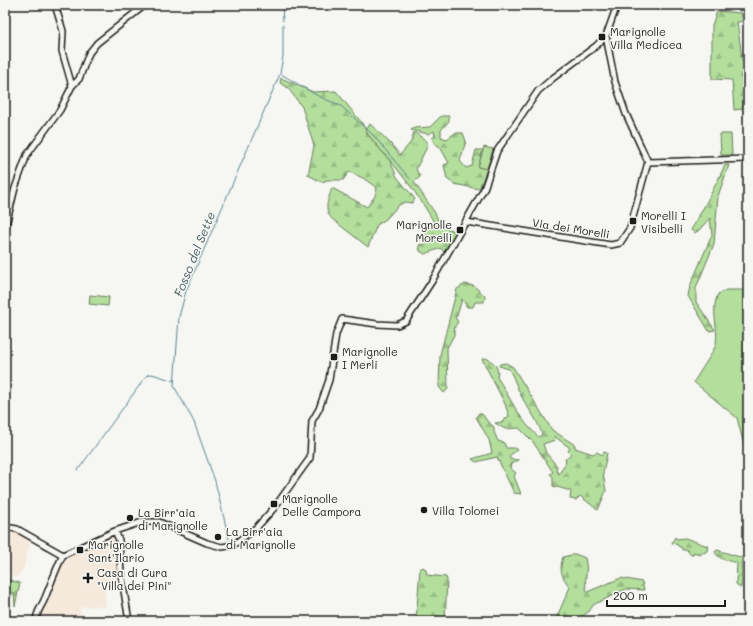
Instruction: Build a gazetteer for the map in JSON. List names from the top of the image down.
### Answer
{
  "streets": {
    "street": ["Via dei Morelli"]
  },
  "water": ["Fosso del Sette"],
  "places": {
    "transit": [
      "Marignolle Villa Medicea",
      "Morelli I Visibelli",
      "Marignolle Morelli",
      "Marignolle I Merli",
      "Marignolle Delle Campora",
      "Marignolle Sant'Ilario"
    ],
    "other": ["Villa Tolomei", "La Birr’aia di Marignolle", "La Birr'aia di Marignolle"],
    "health": ["Casa di Cura \"Villa dei Pini\""]
  },
  "scale_bar": "200 m"
}
